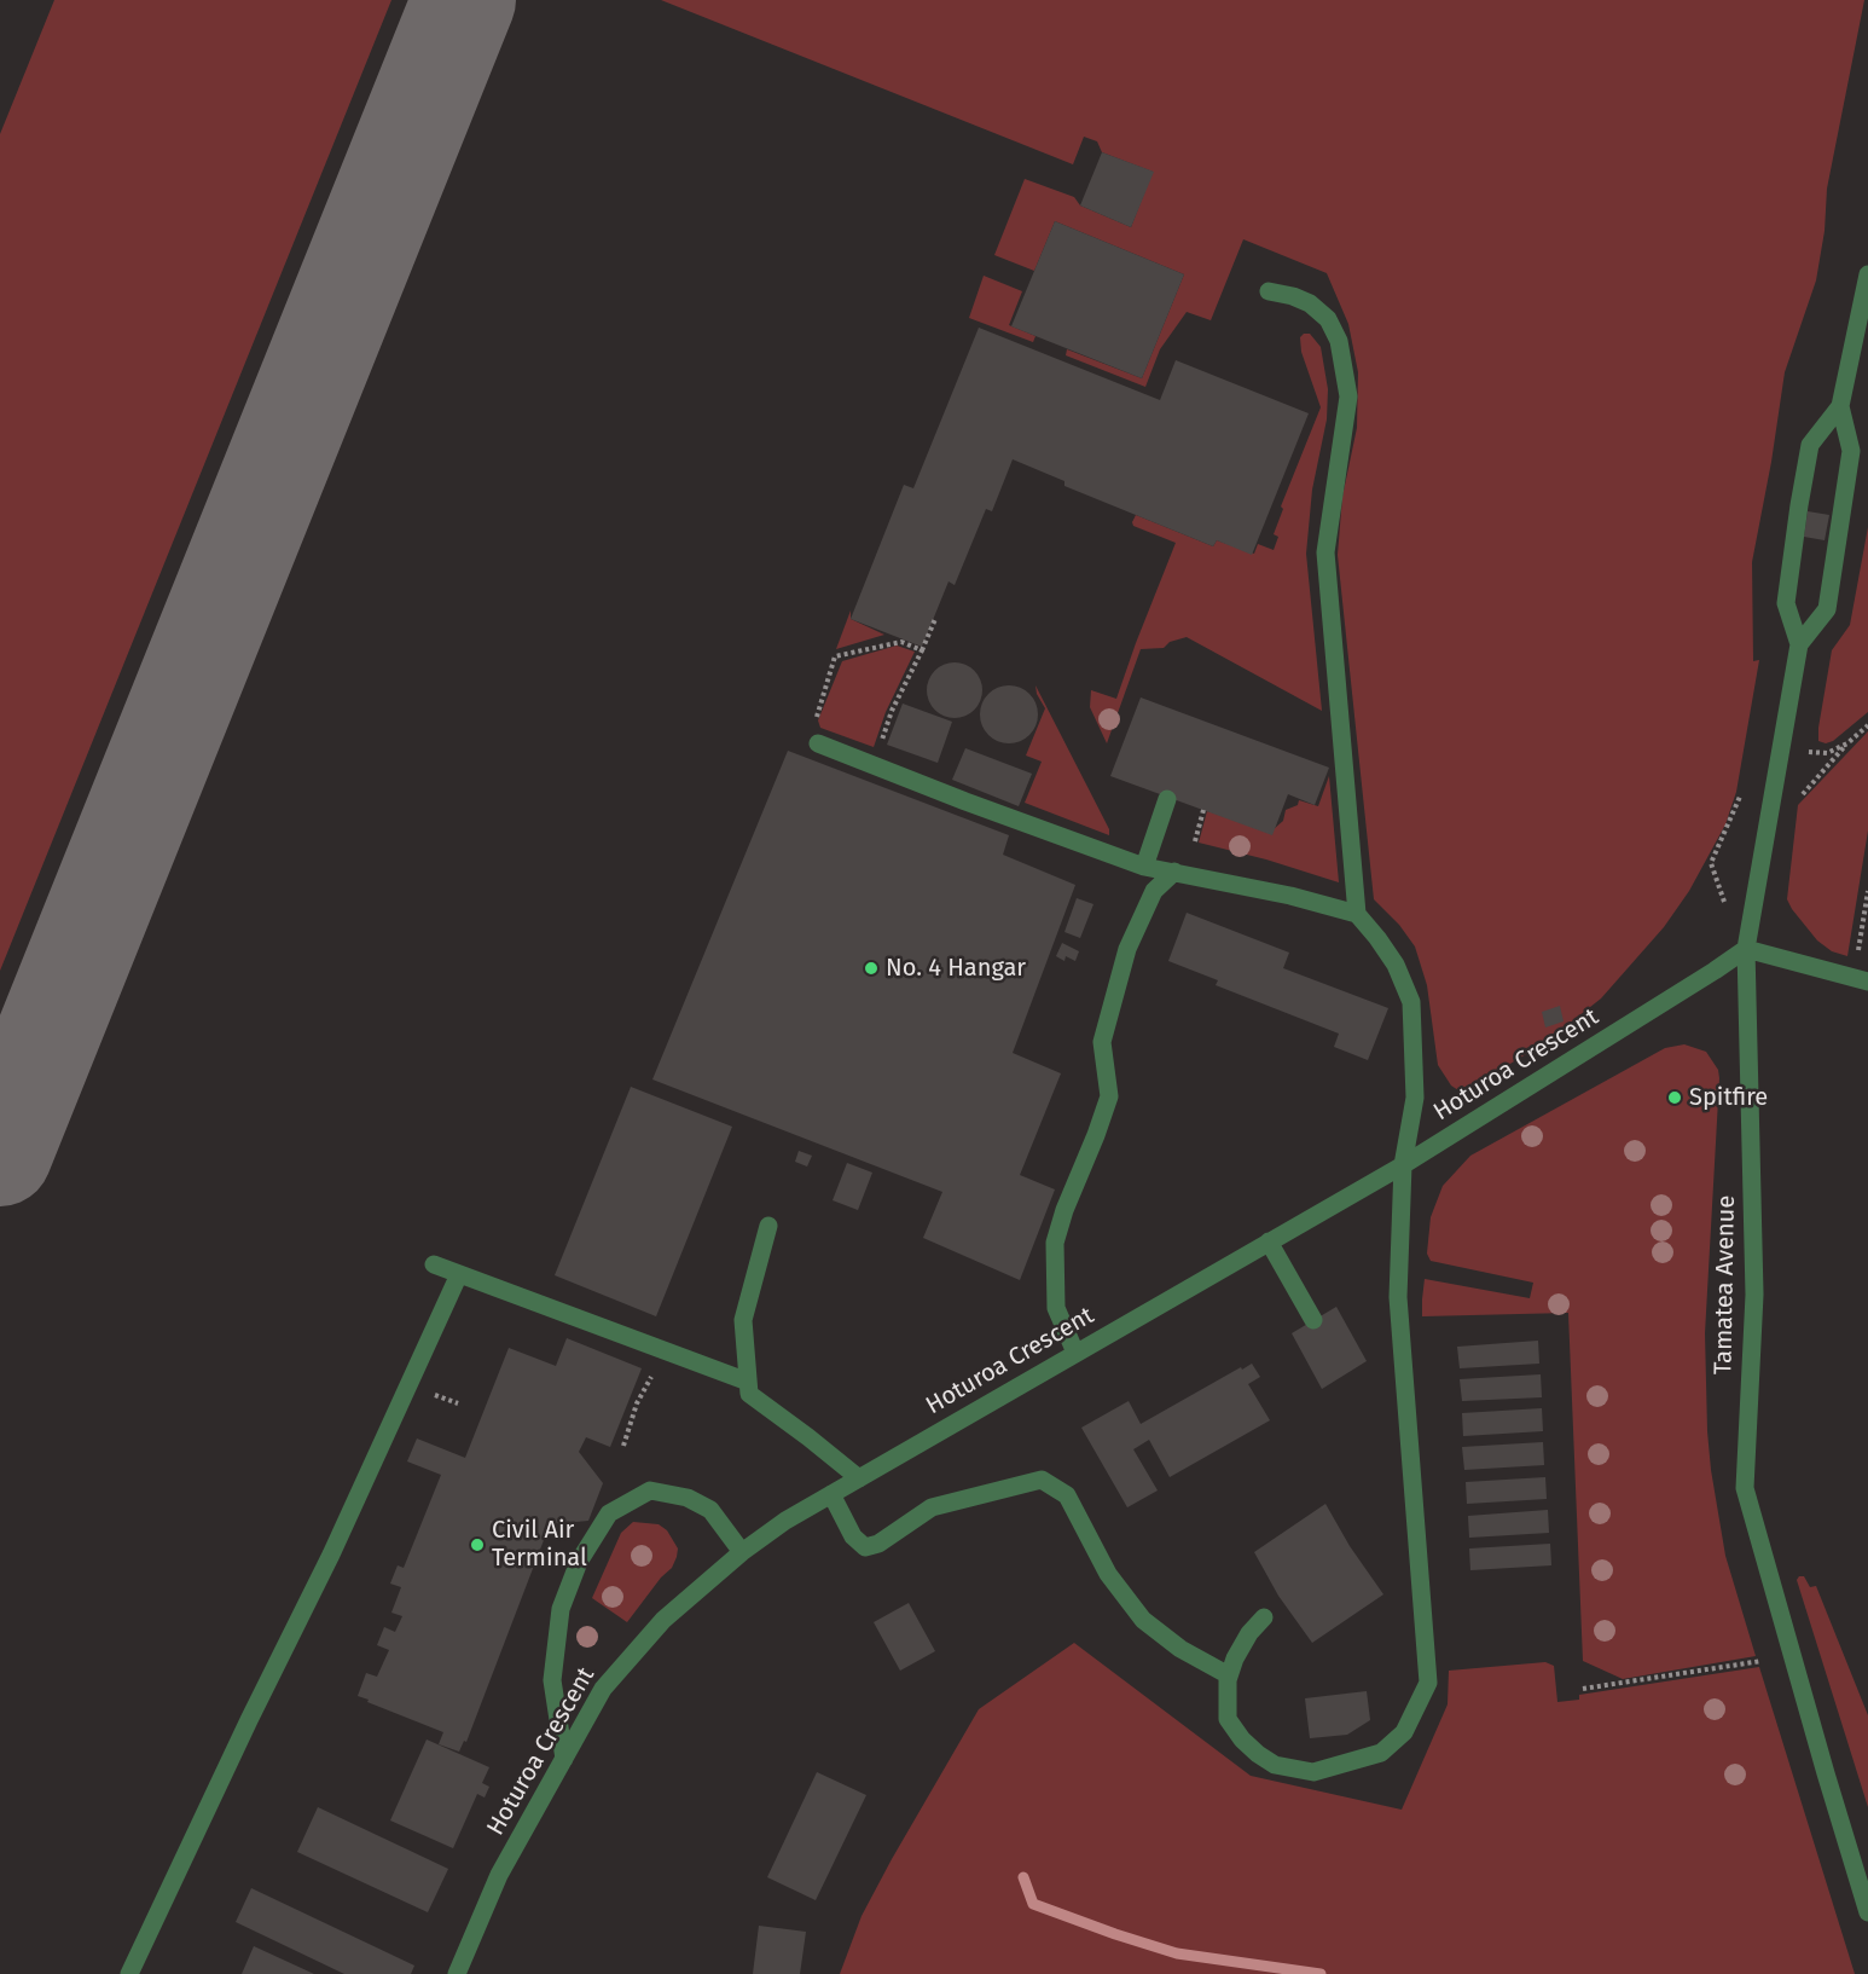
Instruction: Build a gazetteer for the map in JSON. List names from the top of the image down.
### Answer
{
  "streets": {
    "street": ["Hoturoa Crescent", "Tamatea Avenue"]
  },
  "crossings": [
    ["Hoturoa Crescent", "Tamatea Avenue"]
  ],
  "places": ["No. 4 Hangar", "Spitfire", "Civil Air Terminal"]
}
